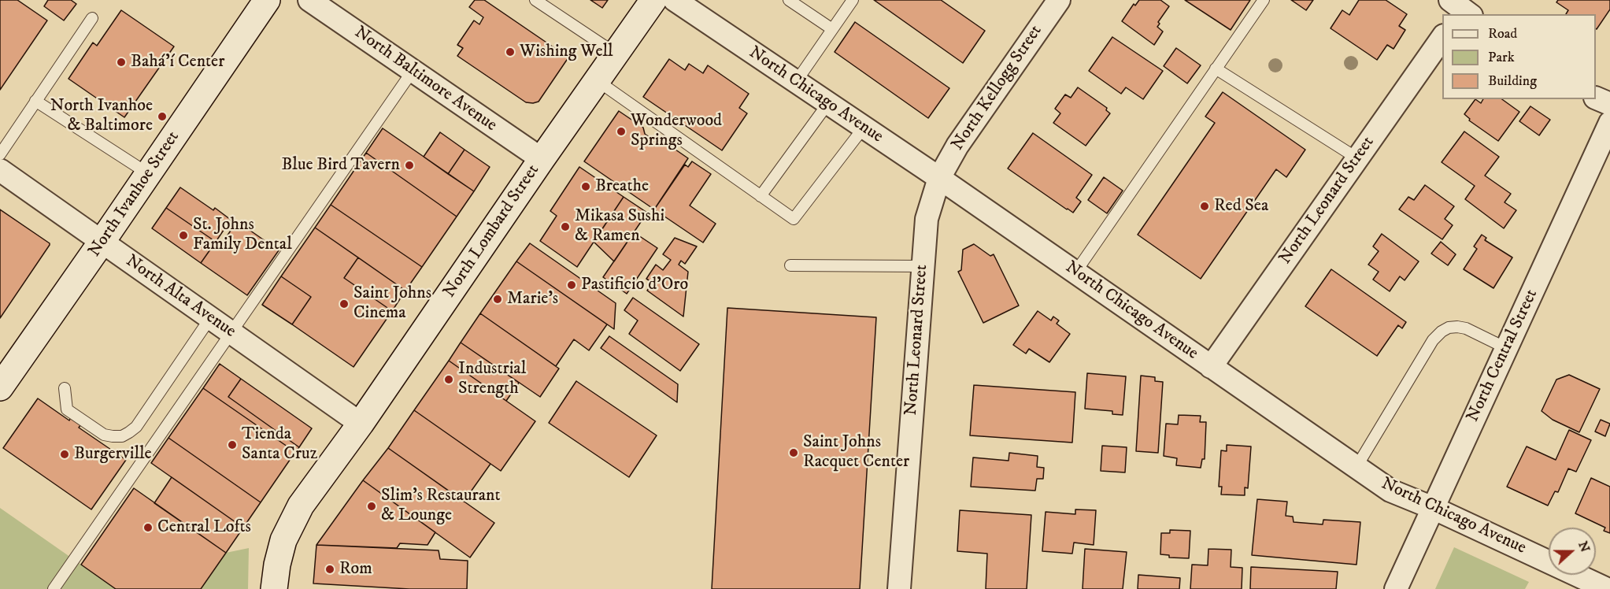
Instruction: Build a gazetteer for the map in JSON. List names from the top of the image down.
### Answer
{
  "streets": {
    "street": [
      "North Baltimore Avenue",
      "North Kellogg Street",
      "North Chicago Avenue",
      "North Ivanhoe Street",
      "North Leonard Street",
      "North Lombard Street",
      "North Alta Avenue",
      "North Central Street"
    ]
  },
  "crossings": [
    ["North Baltimore Avenue", "North Lombard Street"],
    ["North Kellogg Street", "North Chicago Avenue"],
    ["North Kellogg Street", "North Leonard Street"],
    ["North Chicago Avenue", "North Leonard Street"],
    ["North Chicago Avenue", "North Central Street"],
    ["North Ivanhoe Street", "North Alta Avenue"],
    ["North Lombard Street", "North Alta Avenue"]
  ],
  "places": [
    "Wishing Well",
    "Bahá’í Center",
    "North Ivanhoe & Baltimore",
    "Wonderwood Springs",
    "Blue Bird Tavern",
    "Breathe",
    "Red Sea",
    "Mikasa Sushi & Ramen",
    "St. Johns Family Dental",
    "Pastificio d’Oro",
    "Marie's",
    "Saint Johns Cinema",
    "Industrial Strength",
    "Tienda Santa Cruz",
    "Saint Johns Racquet Center",
    "Burgerville",
    "Slim's Restaurant & Lounge",
    "Central Lofts",
    "Rom"
  ],
  "legend": ["Road", "Park", "Building"],
  "north": "right"
}
